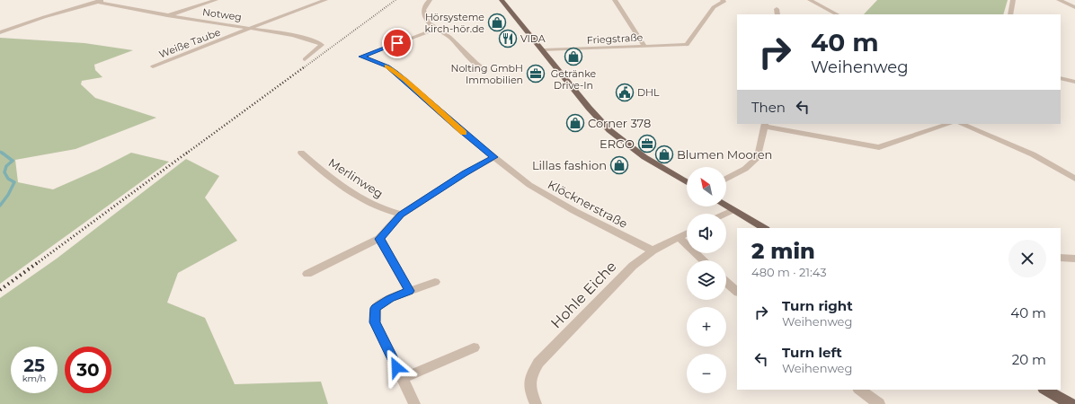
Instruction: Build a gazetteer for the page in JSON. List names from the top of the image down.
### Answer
{
  "streets": {
    "street": [
      "Notweg",
      "Friegstraße",
      "Weiße Taube",
      "Merlinweg",
      "Klöcknerstraße",
      "Hohle Eiche"
    ]
  },
  "crossings": [
    ["Notweg", "Weiße Taube"],
    ["Klöcknerstraße", "Hohle Eiche"]
  ],
  "places": {
    "shop": [
      "Hörsysteme kirch-hör.de",
      "Getränke Drive-In",
      "Corner 378",
      "Blumen Mooren",
      "Lillas fashion"
    ],
    "restaurant": ["VIDA"],
    "office": ["Nolting GmbH Immobilien", "ERGO"],
    "public building": ["DHL"]
  },
  "north": "top left",
  "page": {
    "turn": ["40 m", "Weihenweg"],
    "then": "Then",
    "map_buttons": ["+", "−"],
    "heading": ["2 min", "480 m · 21:43"],
    "list": [
      {
        "name": "Turn right",
        "note": "Weihenweg",
        "value": "40 m"
      },
      {
        "name": "Turn left",
        "note": "Weihenweg",
        "value": "20 m"
      }
    ],
    "speed": "25 km/h",
    "limit": "30"
  }
}
